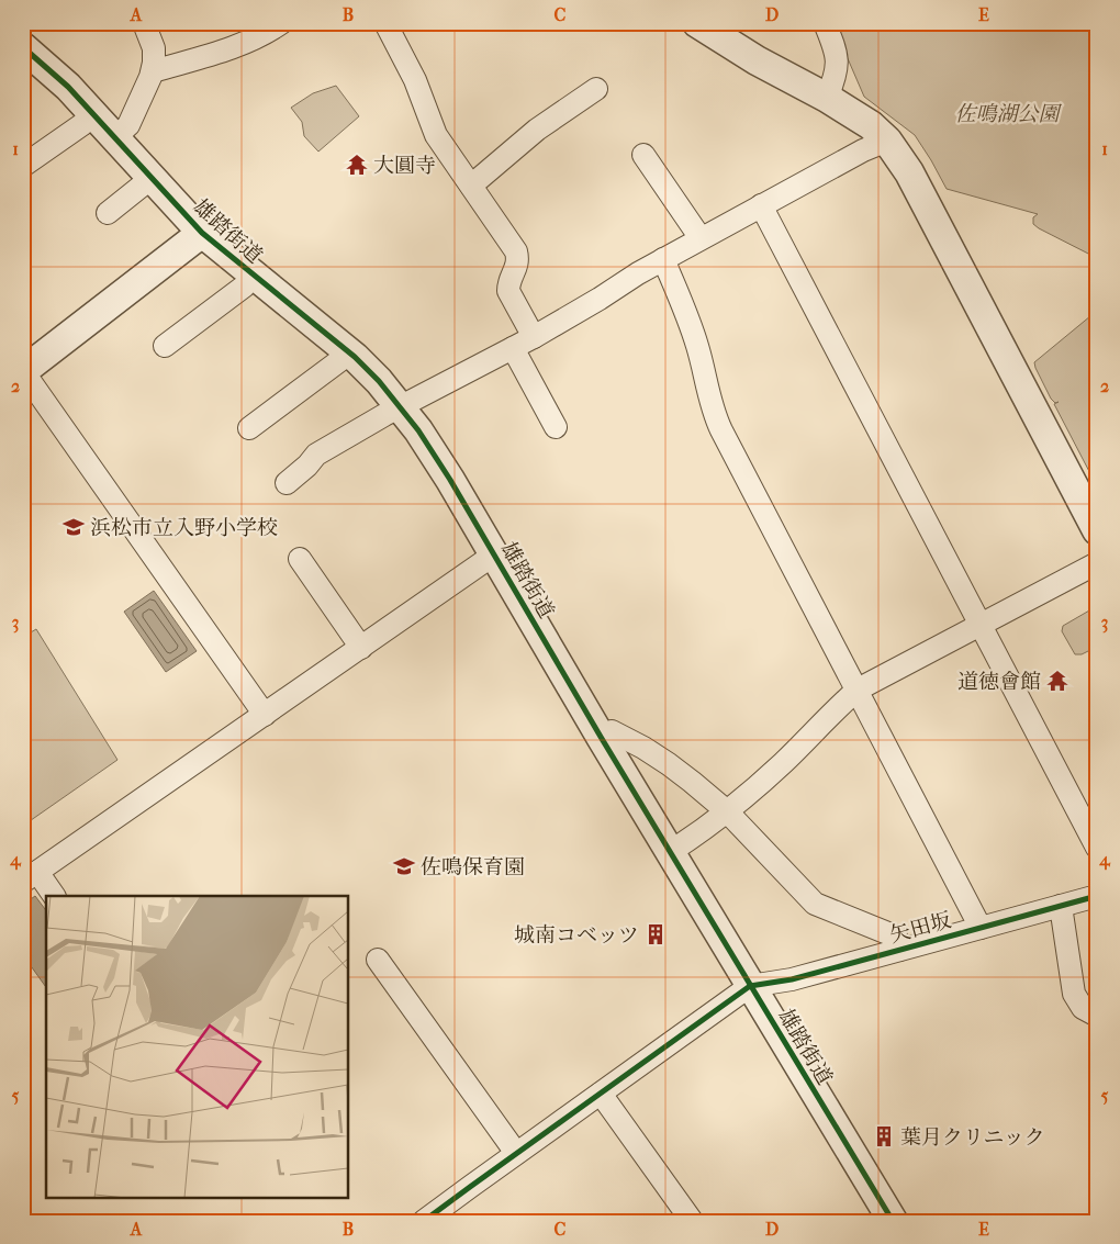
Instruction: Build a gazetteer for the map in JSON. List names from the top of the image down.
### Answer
{
  "streets": {
    "street": ["雄踏街道", "矢田坂"]
  },
  "crossings": [
    ["雄踏街道", "矢田坂"]
  ],
  "parks": ["佐鳴湖公園"],
  "places": {
    "temple": ["大圓寺", "道徳會館"],
    "school or university": ["浜松市立入野小学校", "佐鳴保育園"],
    "building": ["城南コベッツ", "葉月クリニック"]
  },
  "grid": {
    "columns": [
      "A",
      "B",
      "C",
      "D",
      "E"
    ],
    "rows": [
      "1",
      "2",
      "3",
      "4",
      "5"
    ]
  }
}
